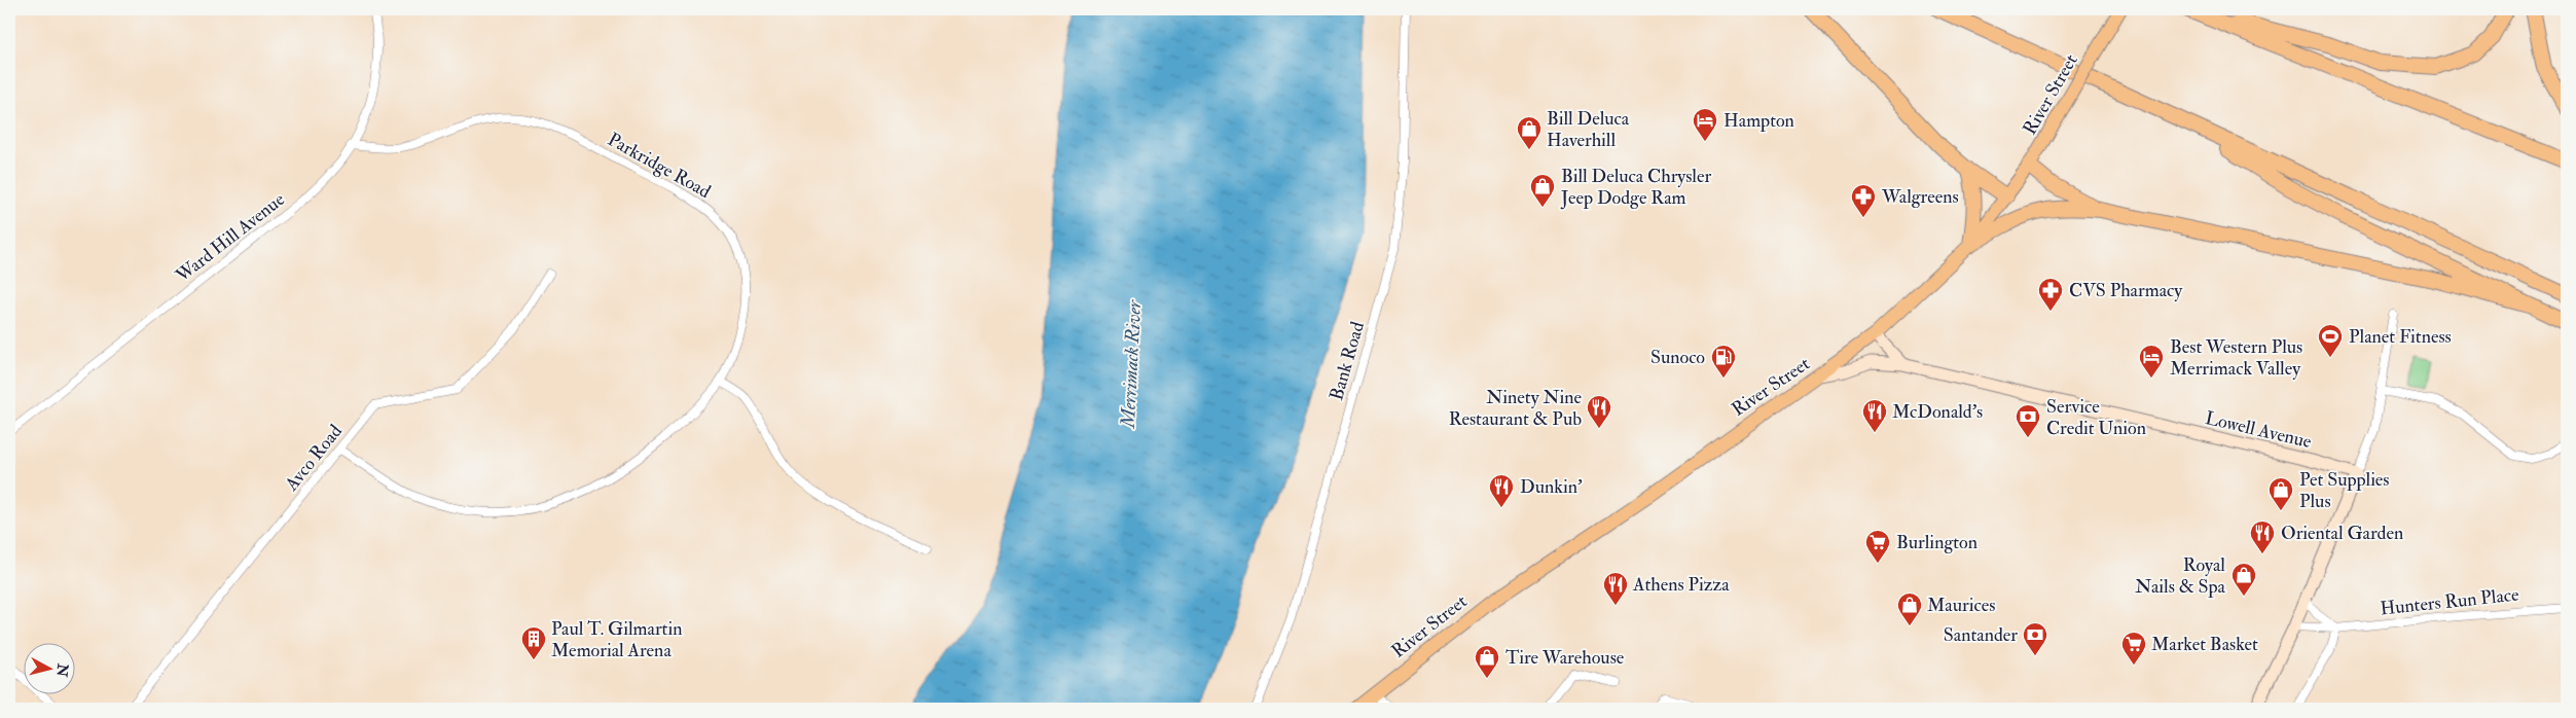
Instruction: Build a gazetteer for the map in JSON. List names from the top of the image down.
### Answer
{
  "streets": {
    "main road": ["River Street", "Lowell Avenue"],
    "street": [
      "Parkridge Road",
      "Ward Hill Avenue",
      "Bank Road",
      "Avco Road",
      "Hunters Run Place"
    ]
  },
  "crossings": [
    ["River Street", "Lowell Avenue"],
    ["Parkridge Road", "Ward Hill Avenue"],
    ["Parkridge Road", "Avco Road"]
  ],
  "water": ["Merrimack River"],
  "places": {
    "hotel": ["Hampton", "Best Western Plus Merrimack Valley"],
    "shop": [
      "Bill Deluca Haverhill",
      "Bill Deluca Chrysler Jeep Dodge Ram",
      "Pet Supplies Plus",
      "Royal Nails & Spa",
      "Maurices",
      "Tire Warehouse"
    ],
    "pharmacy": ["Walgreens", "CVS Pharmacy"],
    "sports": ["Planet Fitness"],
    "fuel station": ["Sunoco"],
    "restaurant": [
      "Ninety Nine Restaurant & Pub",
      "McDonald's",
      "Dunkin'",
      "Oriental Garden",
      "Athens Pizza"
    ],
    "bank": ["Service Credit Union", "Santander"],
    "supermarket": ["Burlington", "Market Basket"],
    "building": ["Paul T. Gilmartin Memorial Arena"]
  },
  "north": "right"
}
